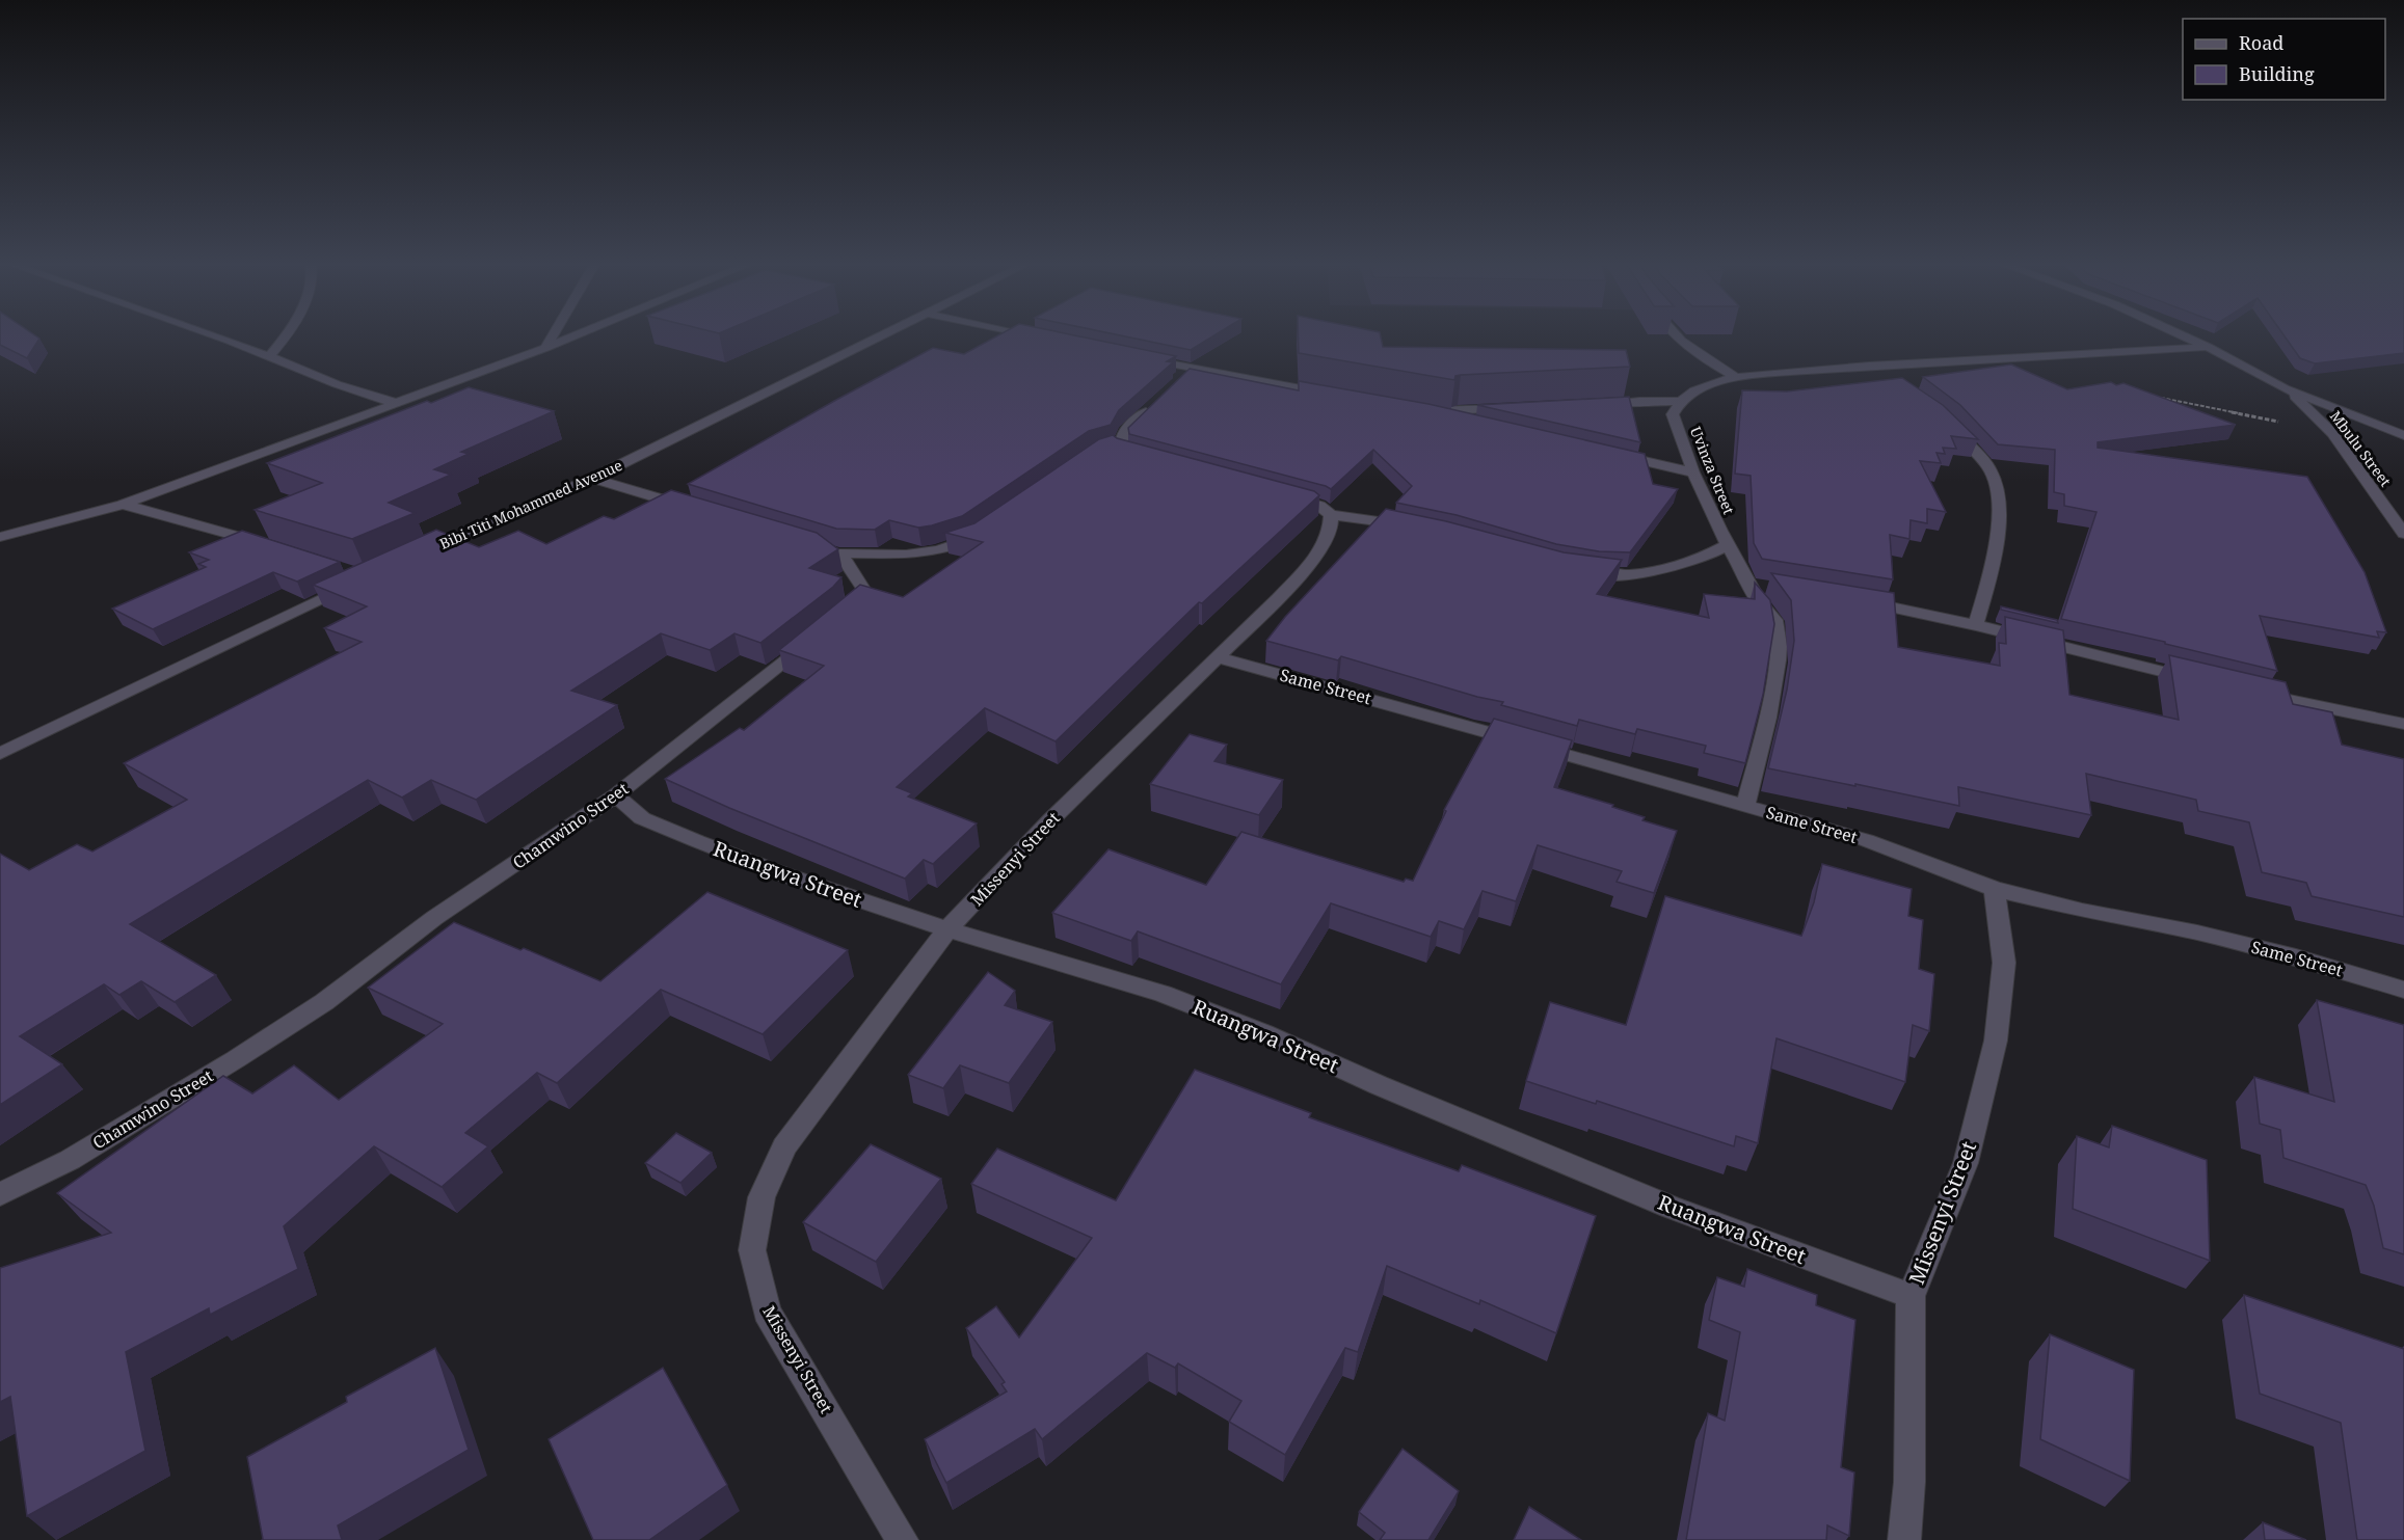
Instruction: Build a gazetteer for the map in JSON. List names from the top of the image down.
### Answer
{
  "streets": {
    "street": [
      "Mbulu Street",
      "Uvinza Street",
      "Bibi Titi Mohammed Avenue",
      "Same Street",
      "Chamwino Street",
      "Missenyi Street",
      "Ruangwa Street"
    ]
  },
  "crossings": [
    ["Uvinza Street", "Same Street"],
    ["Same Street", "Missenyi Street"],
    ["Chamwino Street", "Ruangwa Street"],
    ["Missenyi Street", "Ruangwa Street"]
  ],
  "legend": ["Road", "Building"]
}
